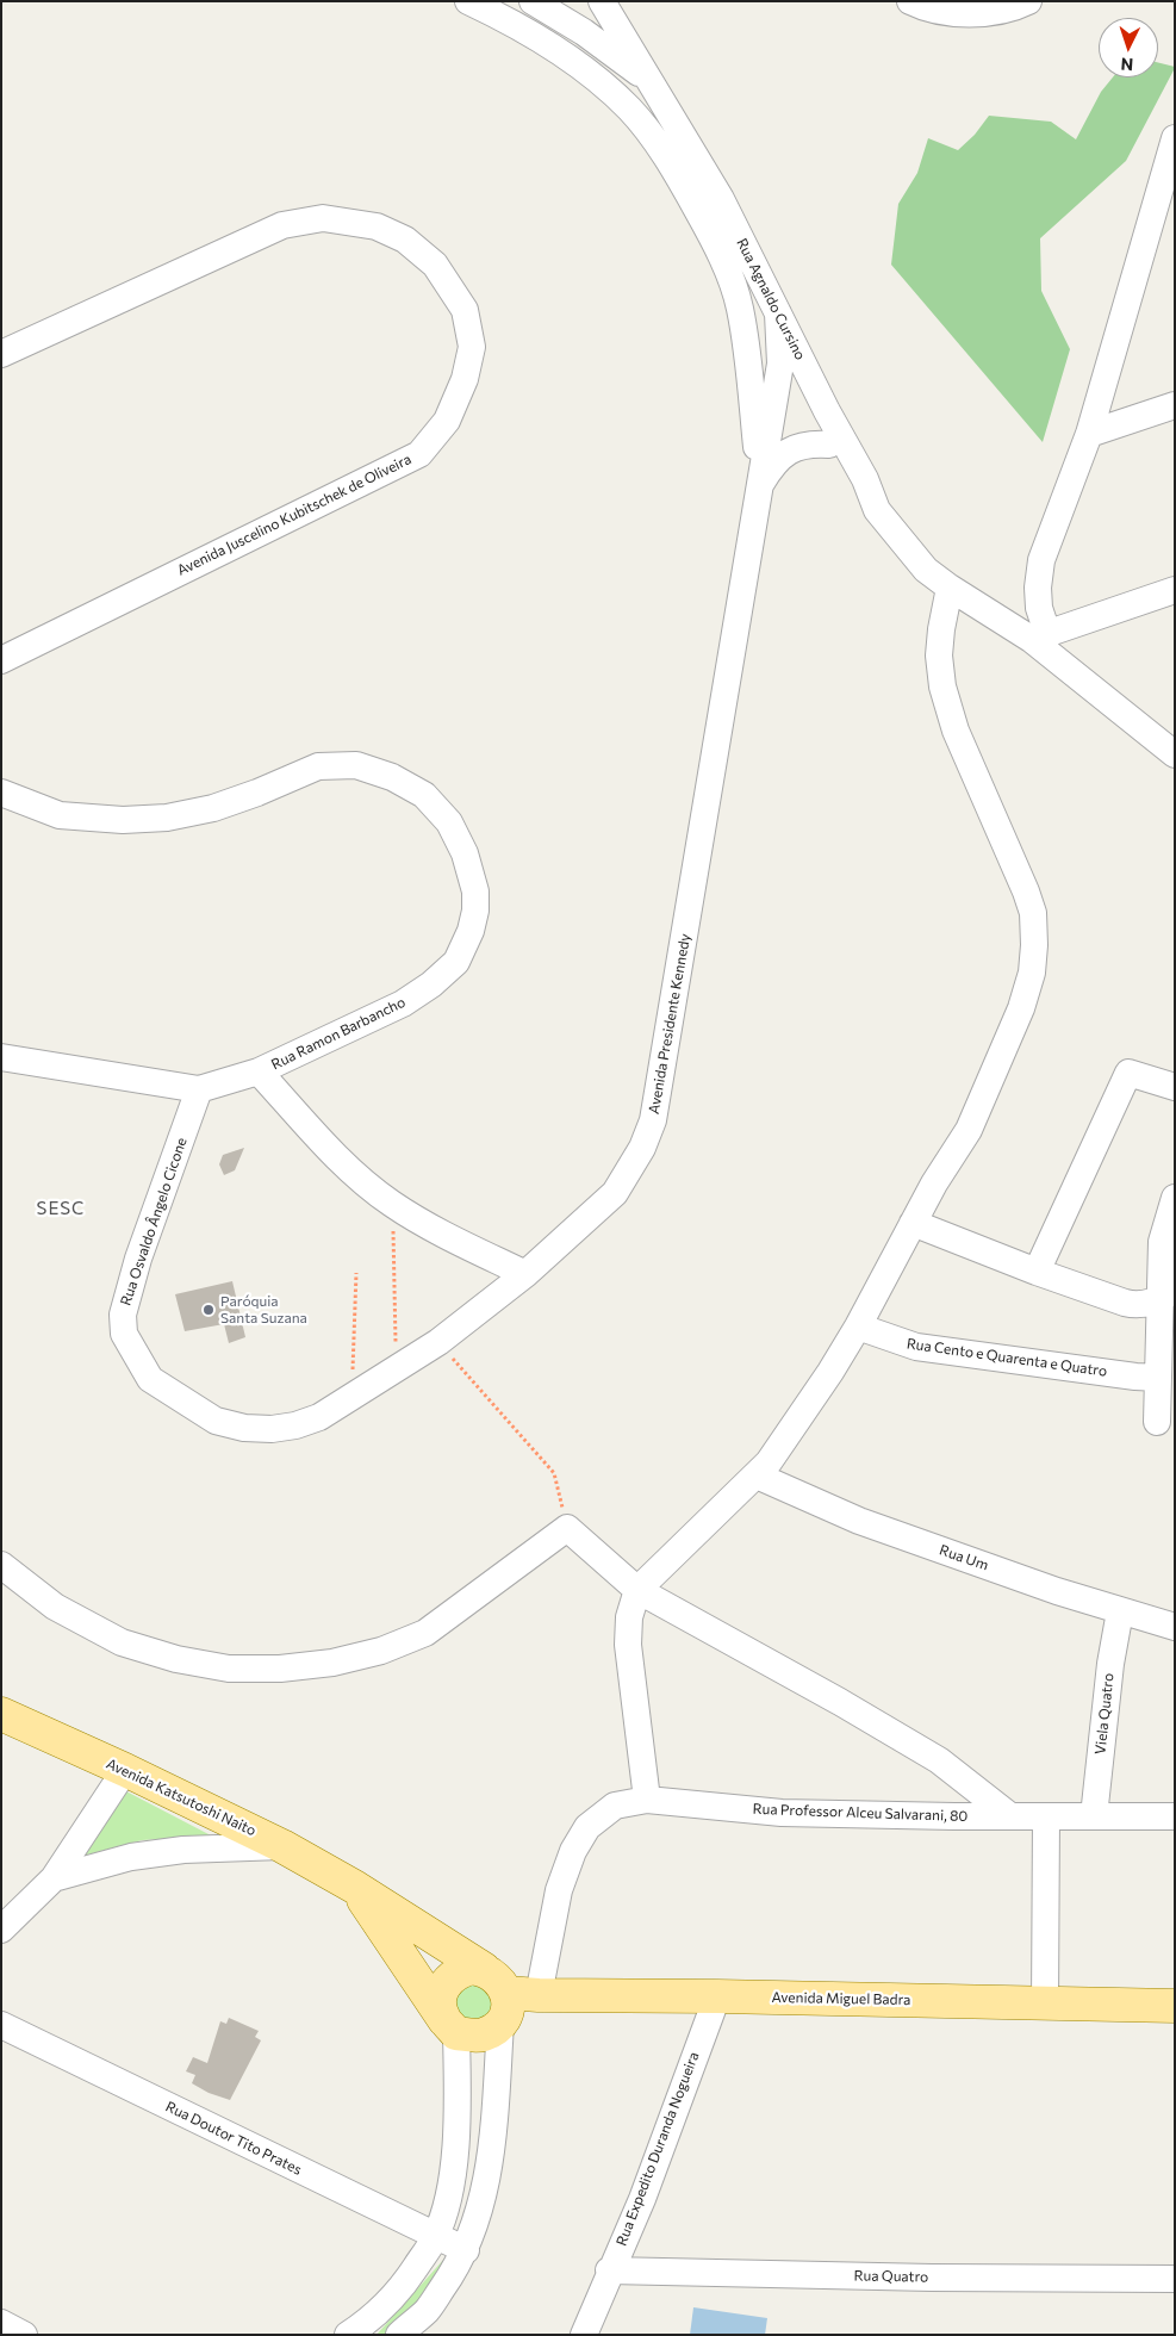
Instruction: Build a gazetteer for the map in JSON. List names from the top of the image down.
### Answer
{
  "streets": {
    "main road": ["Avenida Katsutoshi Naito", "Avenida Miguel Badra"],
    "street": [
      "Rua Agnaldo Cursino",
      "Avenida Juscelino Kubitschek de Oliveira",
      "Avenida Presidente Kennedy",
      "Rua Ramon Barbancho",
      "Rua Osvaldo Ângelo Cicone",
      "Rua Cento e Quarenta e Quatro",
      "Rua Um",
      "Viela Quatro",
      "Rua Professor Alceu Salvarani, 80",
      "Rua Doutor Tito Prates",
      "Rua Expedito Duranda Nogueira",
      "Rua Quatro"
    ]
  },
  "crossings": [
    ["Rua Agnaldo Cursino", "Avenida Presidente Kennedy"],
    ["Avenida Presidente Kennedy", "Rua Osvaldo Ângelo Cicone"],
    ["Rua Um", "Viela Quatro"],
    ["Viela Quatro", "Rua Professor Alceu Salvarani, 80"],
    ["Rua Professor Alceu Salvarani, 80", "Avenida Miguel Badra"],
    ["Avenida Miguel Badra", "Rua Expedito Duranda Nogueira"],
    ["Rua Expedito Duranda Nogueira", "Rua Quatro"]
  ],
  "districts": ["SESC"],
  "places": ["Paróquia Santa Suzana"],
  "north": "bottom"
}
